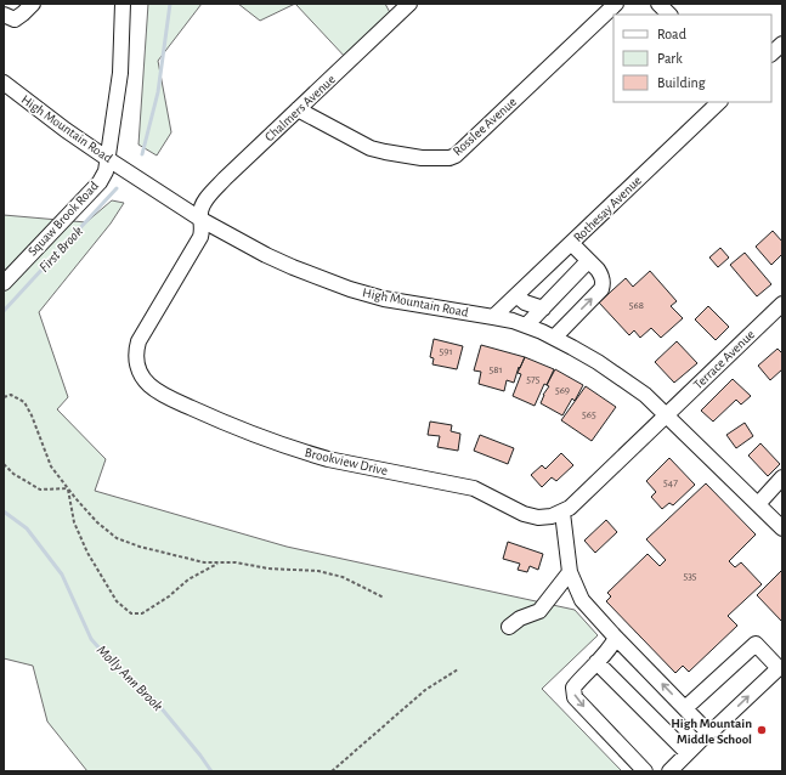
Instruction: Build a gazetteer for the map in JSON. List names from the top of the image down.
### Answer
{
  "streets": {
    "street": [
      "Chalmers Avenue",
      "Rosslee Avenue",
      "High Mountain Road",
      "Rothesay Avenue",
      "Squaw Brook Road",
      "Terrace Avenue",
      "Brookview Drive"
    ]
  },
  "crossings": [
    ["Chalmers Avenue", "Rosslee Avenue"],
    ["Chalmers Avenue", "High Mountain Road"],
    ["Chalmers Avenue", "Brookview Drive"],
    ["High Mountain Road", "Rothesay Avenue"],
    ["High Mountain Road", "Squaw Brook Road"],
    ["High Mountain Road", "Terrace Avenue"],
    ["High Mountain Road", "Brookview Drive"]
  ],
  "water": ["First Brook", "Molly Ann Brook"],
  "places": ["High Mountain Middle School"],
  "house_numbers": [
    "568",
    "591",
    "581",
    "575",
    "569",
    "565",
    "547",
    "535"
  ],
  "legend": ["Road", "Park", "Building"]
}
